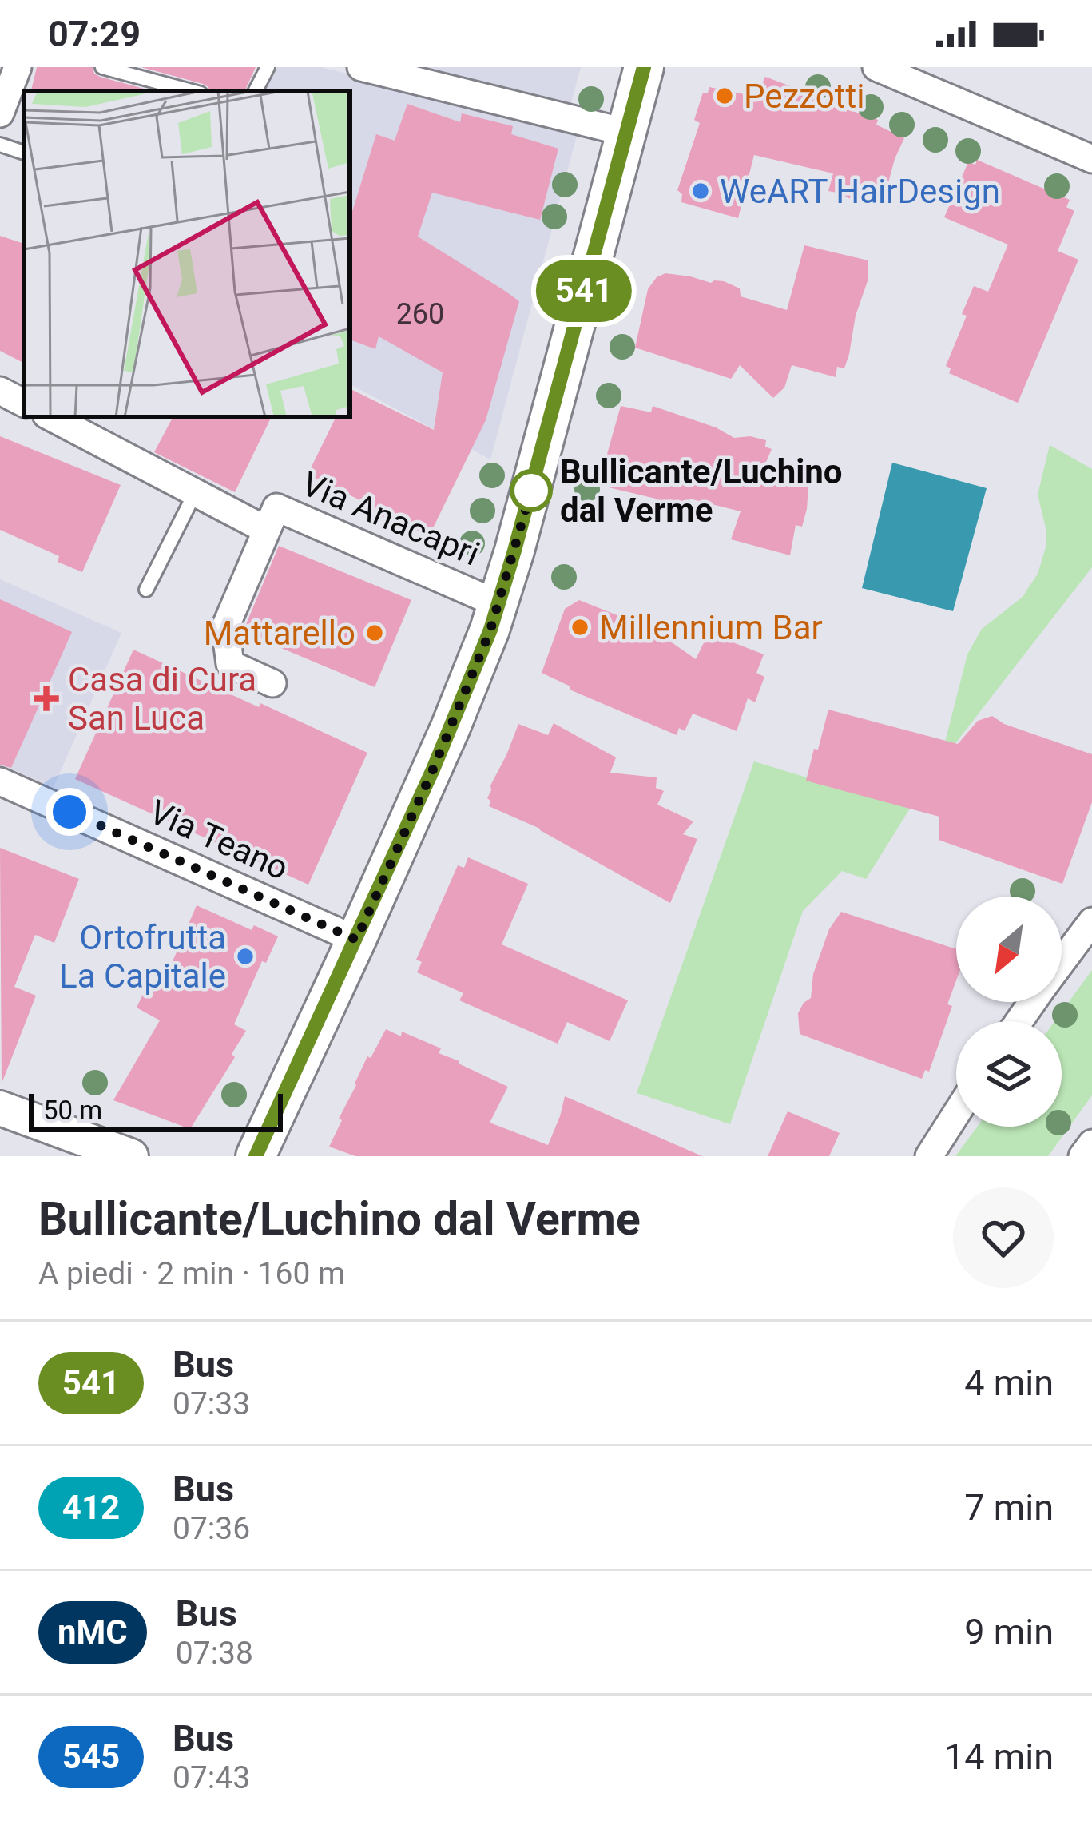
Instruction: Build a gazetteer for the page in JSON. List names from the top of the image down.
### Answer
{
  "streets": {
    "street": ["Via Anacapri", "Via Teano"]
  },
  "places": {
    "other": [
      "Pezzotti",
      "WeART HairDesign",
      "Bullicante/Luchino dal Verme",
      "Millennium Bar",
      "Mattarello",
      "Ortofrutta La Capitale"
    ],
    "health": ["Casa di Cura San Luca"]
  },
  "lines": ["bus line 541"],
  "house_numbers": ["260"],
  "scale_bar": "50 m",
  "north": "bottom left",
  "page": {
    "status": "07:29",
    "on_map": "541",
    "scale": "50 m",
    "heading": ["Bullicante/Luchino dal Verme", "A piedi · 2 min · 160 m"],
    "list": [
      {
        "mark": "541",
        "name": "Bus",
        "note": "07:33",
        "value": "4 min"
      },
      {
        "mark": "412",
        "name": "Bus",
        "note": "07:36",
        "value": "7 min"
      },
      {
        "mark": "nMC",
        "name": "Bus",
        "note": "07:38",
        "value": "9 min"
      },
      {
        "mark": "545",
        "name": "Bus",
        "note": "07:43",
        "value": "14 min"
      }
    ]
  }
}
